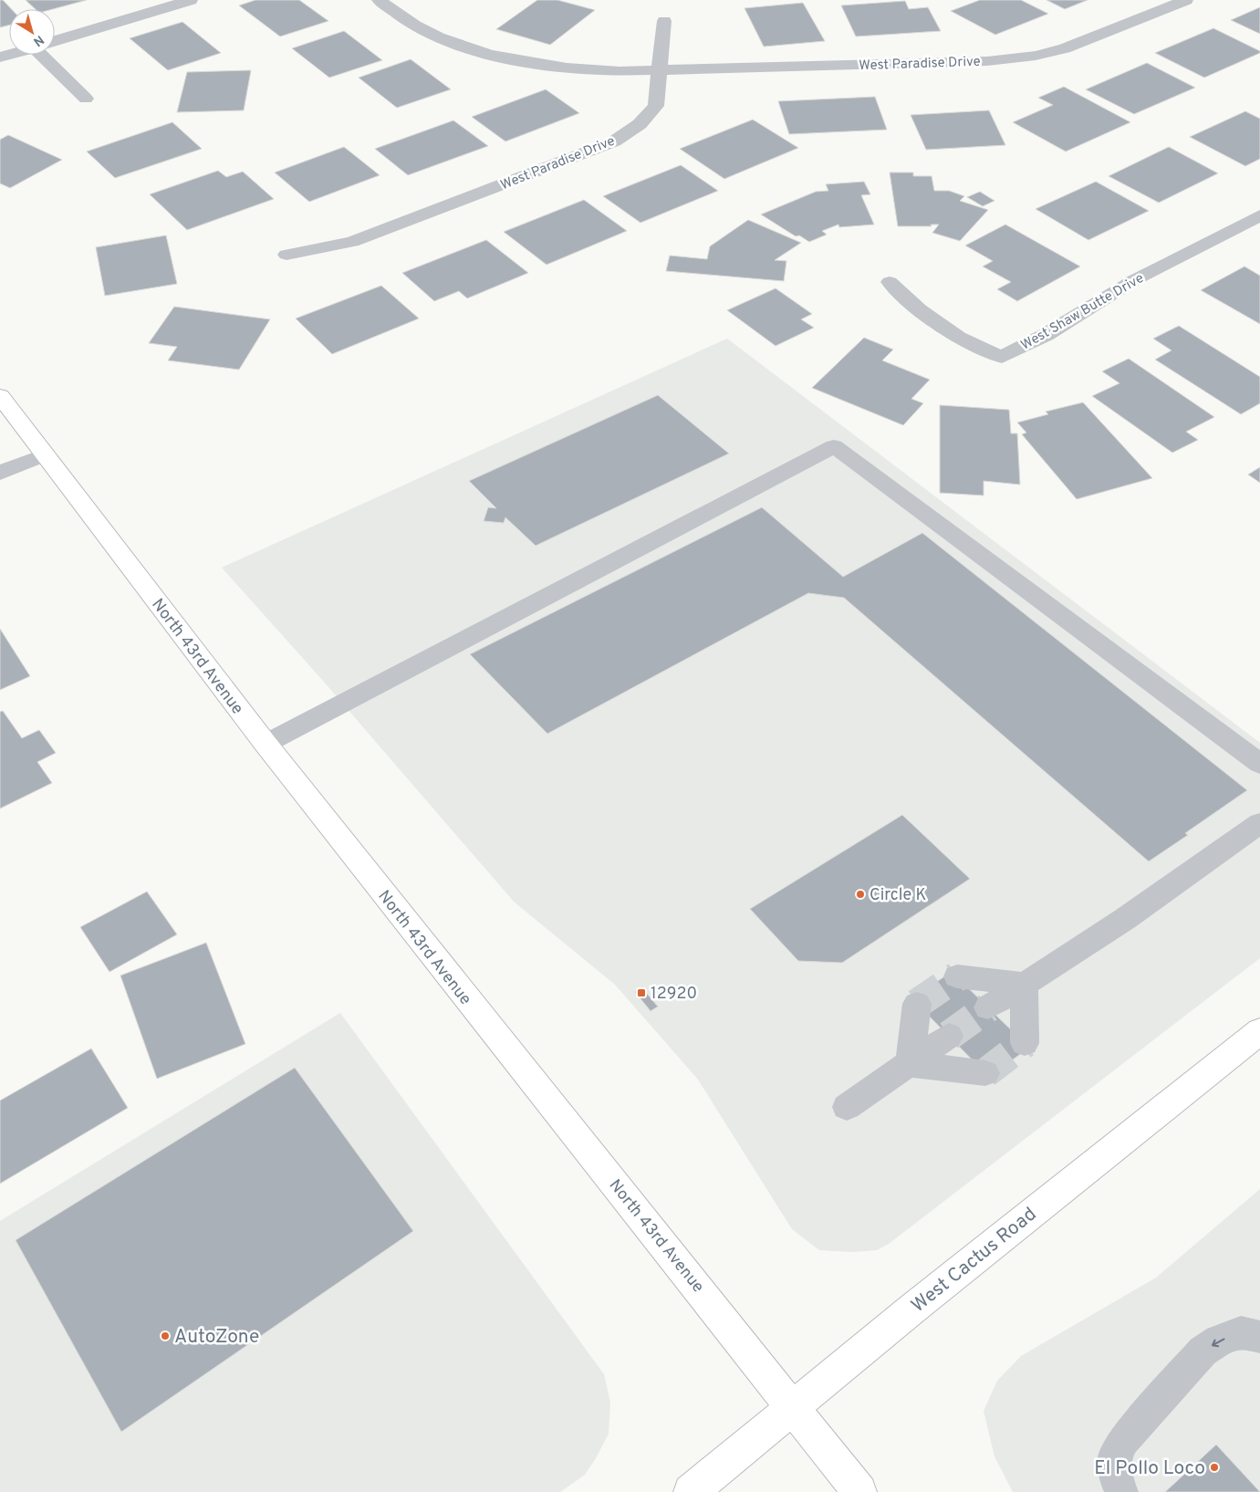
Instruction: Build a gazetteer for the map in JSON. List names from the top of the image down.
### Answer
{
  "streets": {
    "main road": ["North 43rd Avenue", "West Cactus Road"],
    "street": ["West Paradise Drive", "West Shaw Butte Drive"]
  },
  "crossings": [
    ["North 43rd Avenue", "West Cactus Road"]
  ],
  "places": {
    "other": ["Circle K", "AutoZone", "El Pollo Loco"],
    "transit": ["12920"]
  },
  "north": "bottom right"
}
